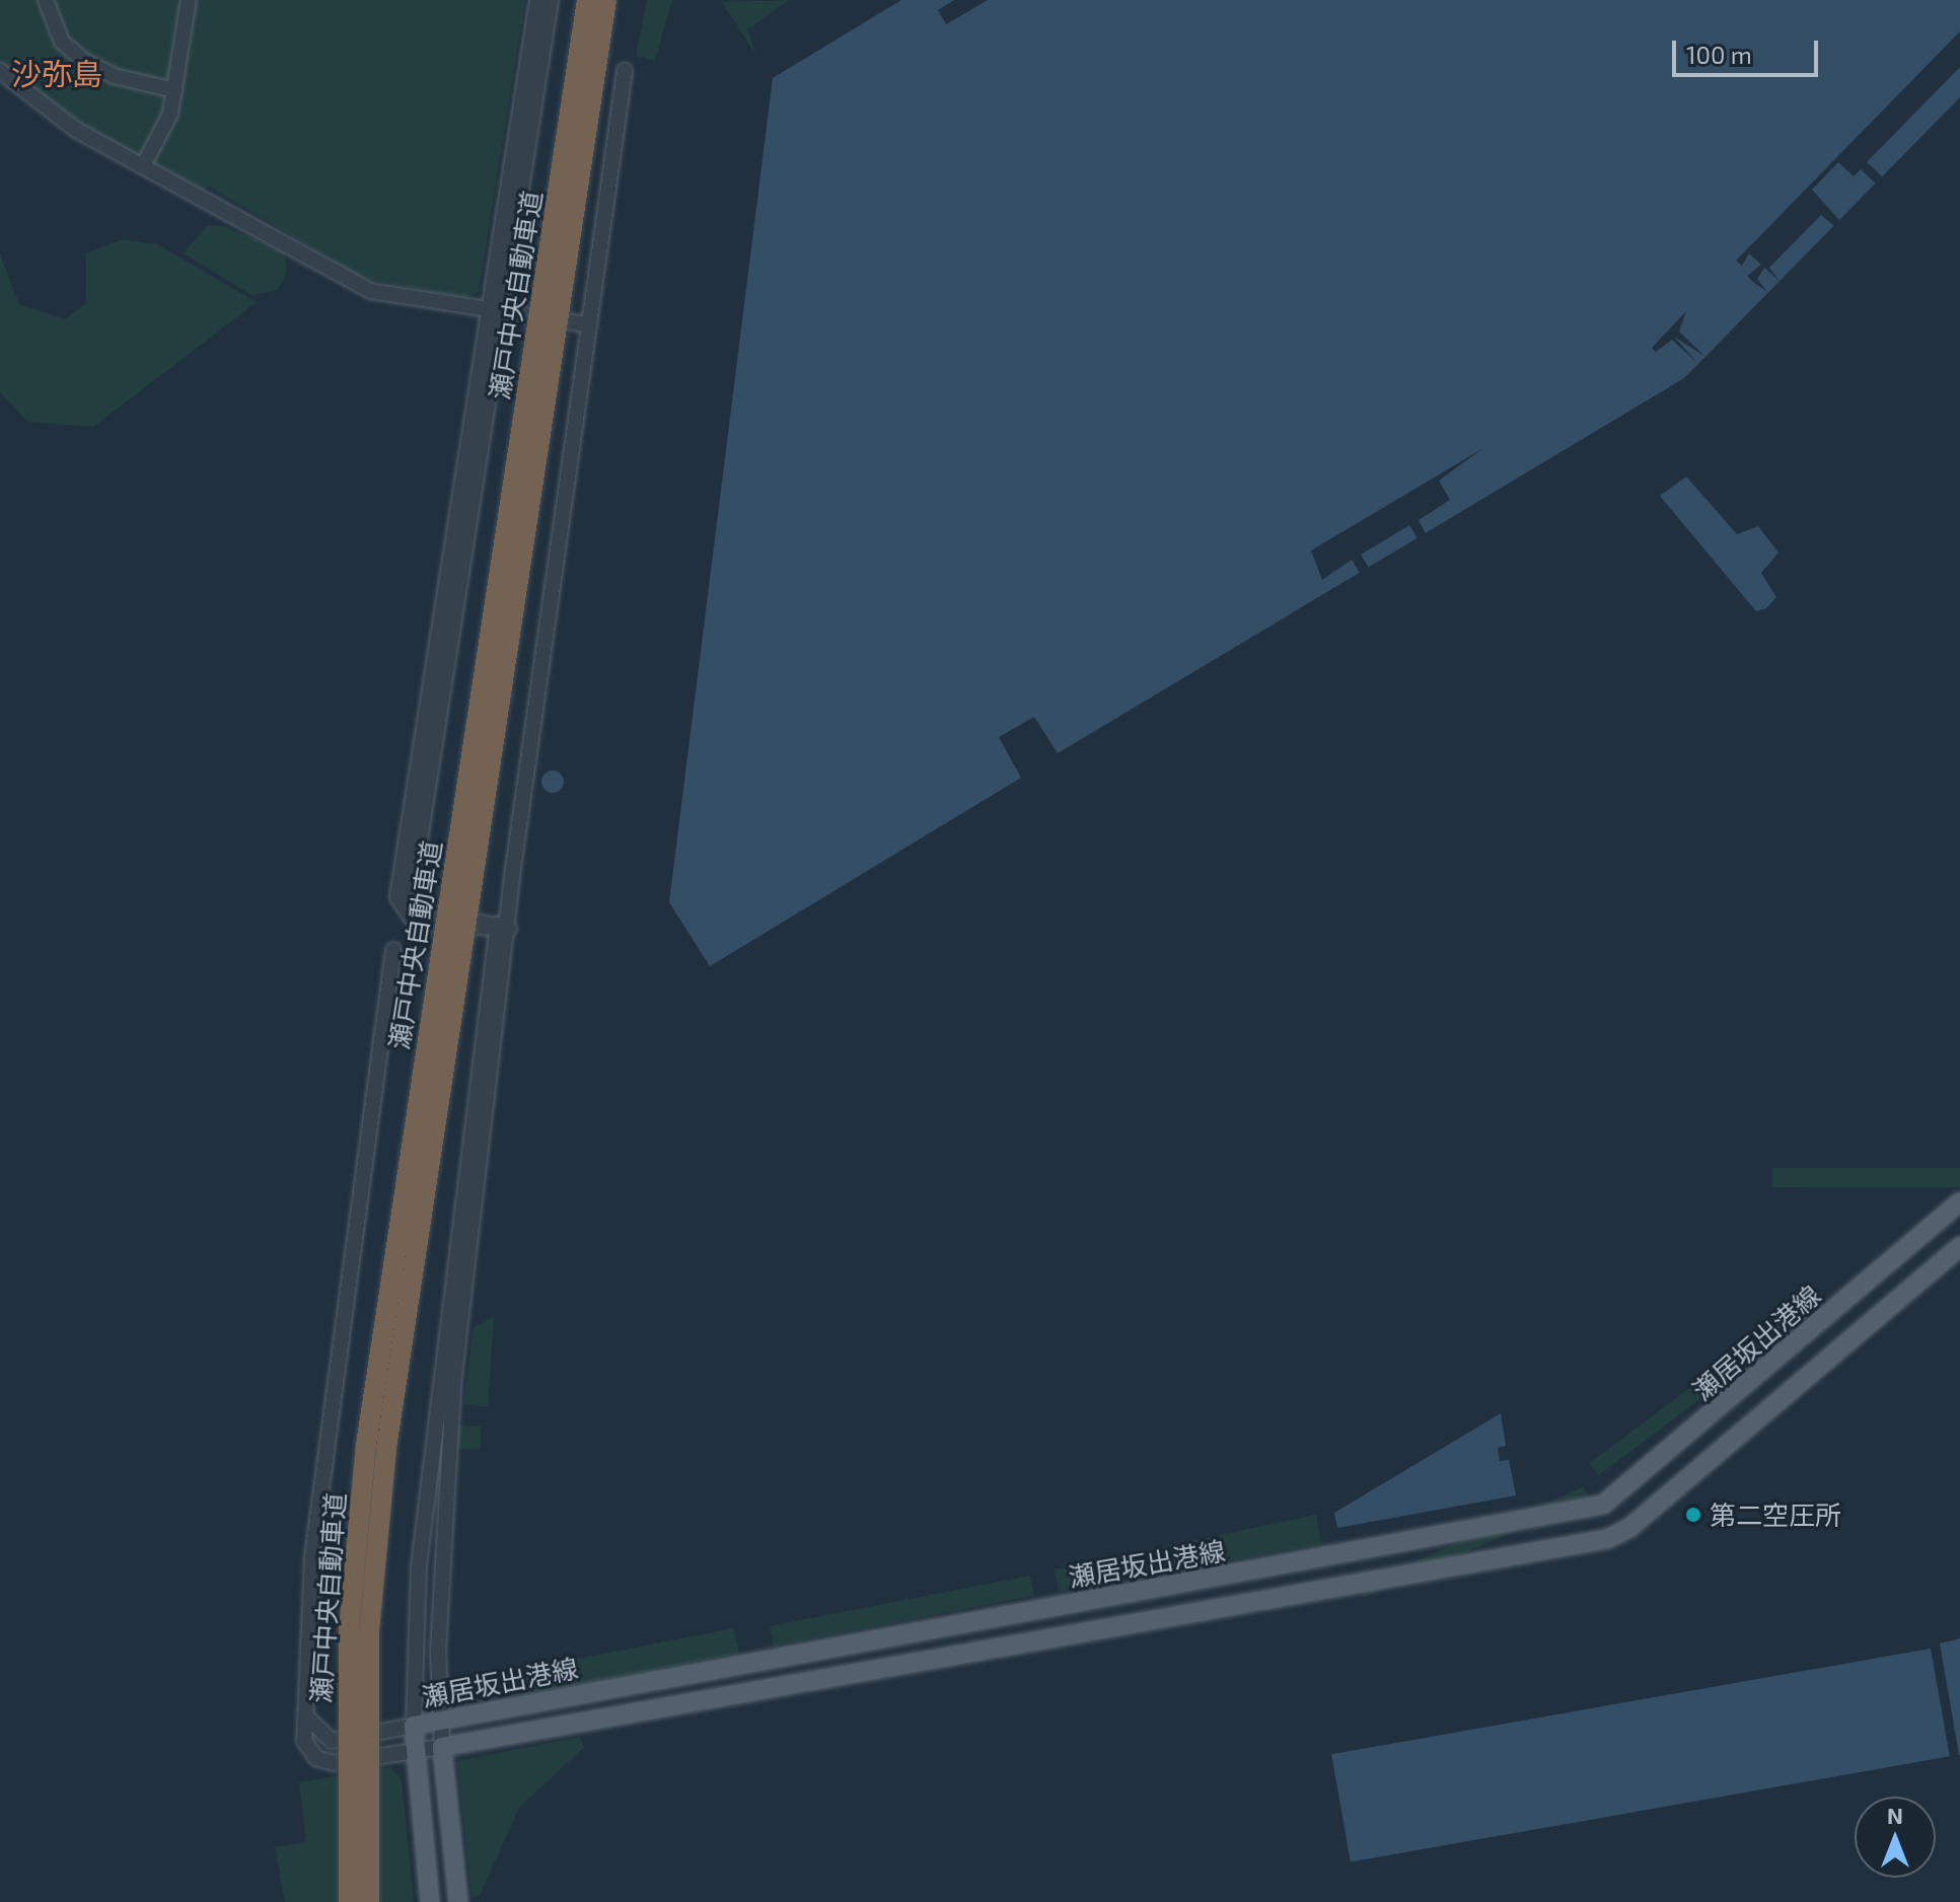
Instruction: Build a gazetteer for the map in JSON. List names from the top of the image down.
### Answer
{
  "streets": {
    "highway": ["瀬戸中央自動車道"],
    "main road": ["瀬居坂出港線"]
  },
  "districts": ["沙弥島"],
  "places": ["第二空圧所"],
  "scale_bar": "100 m",
  "north": "top"
}
